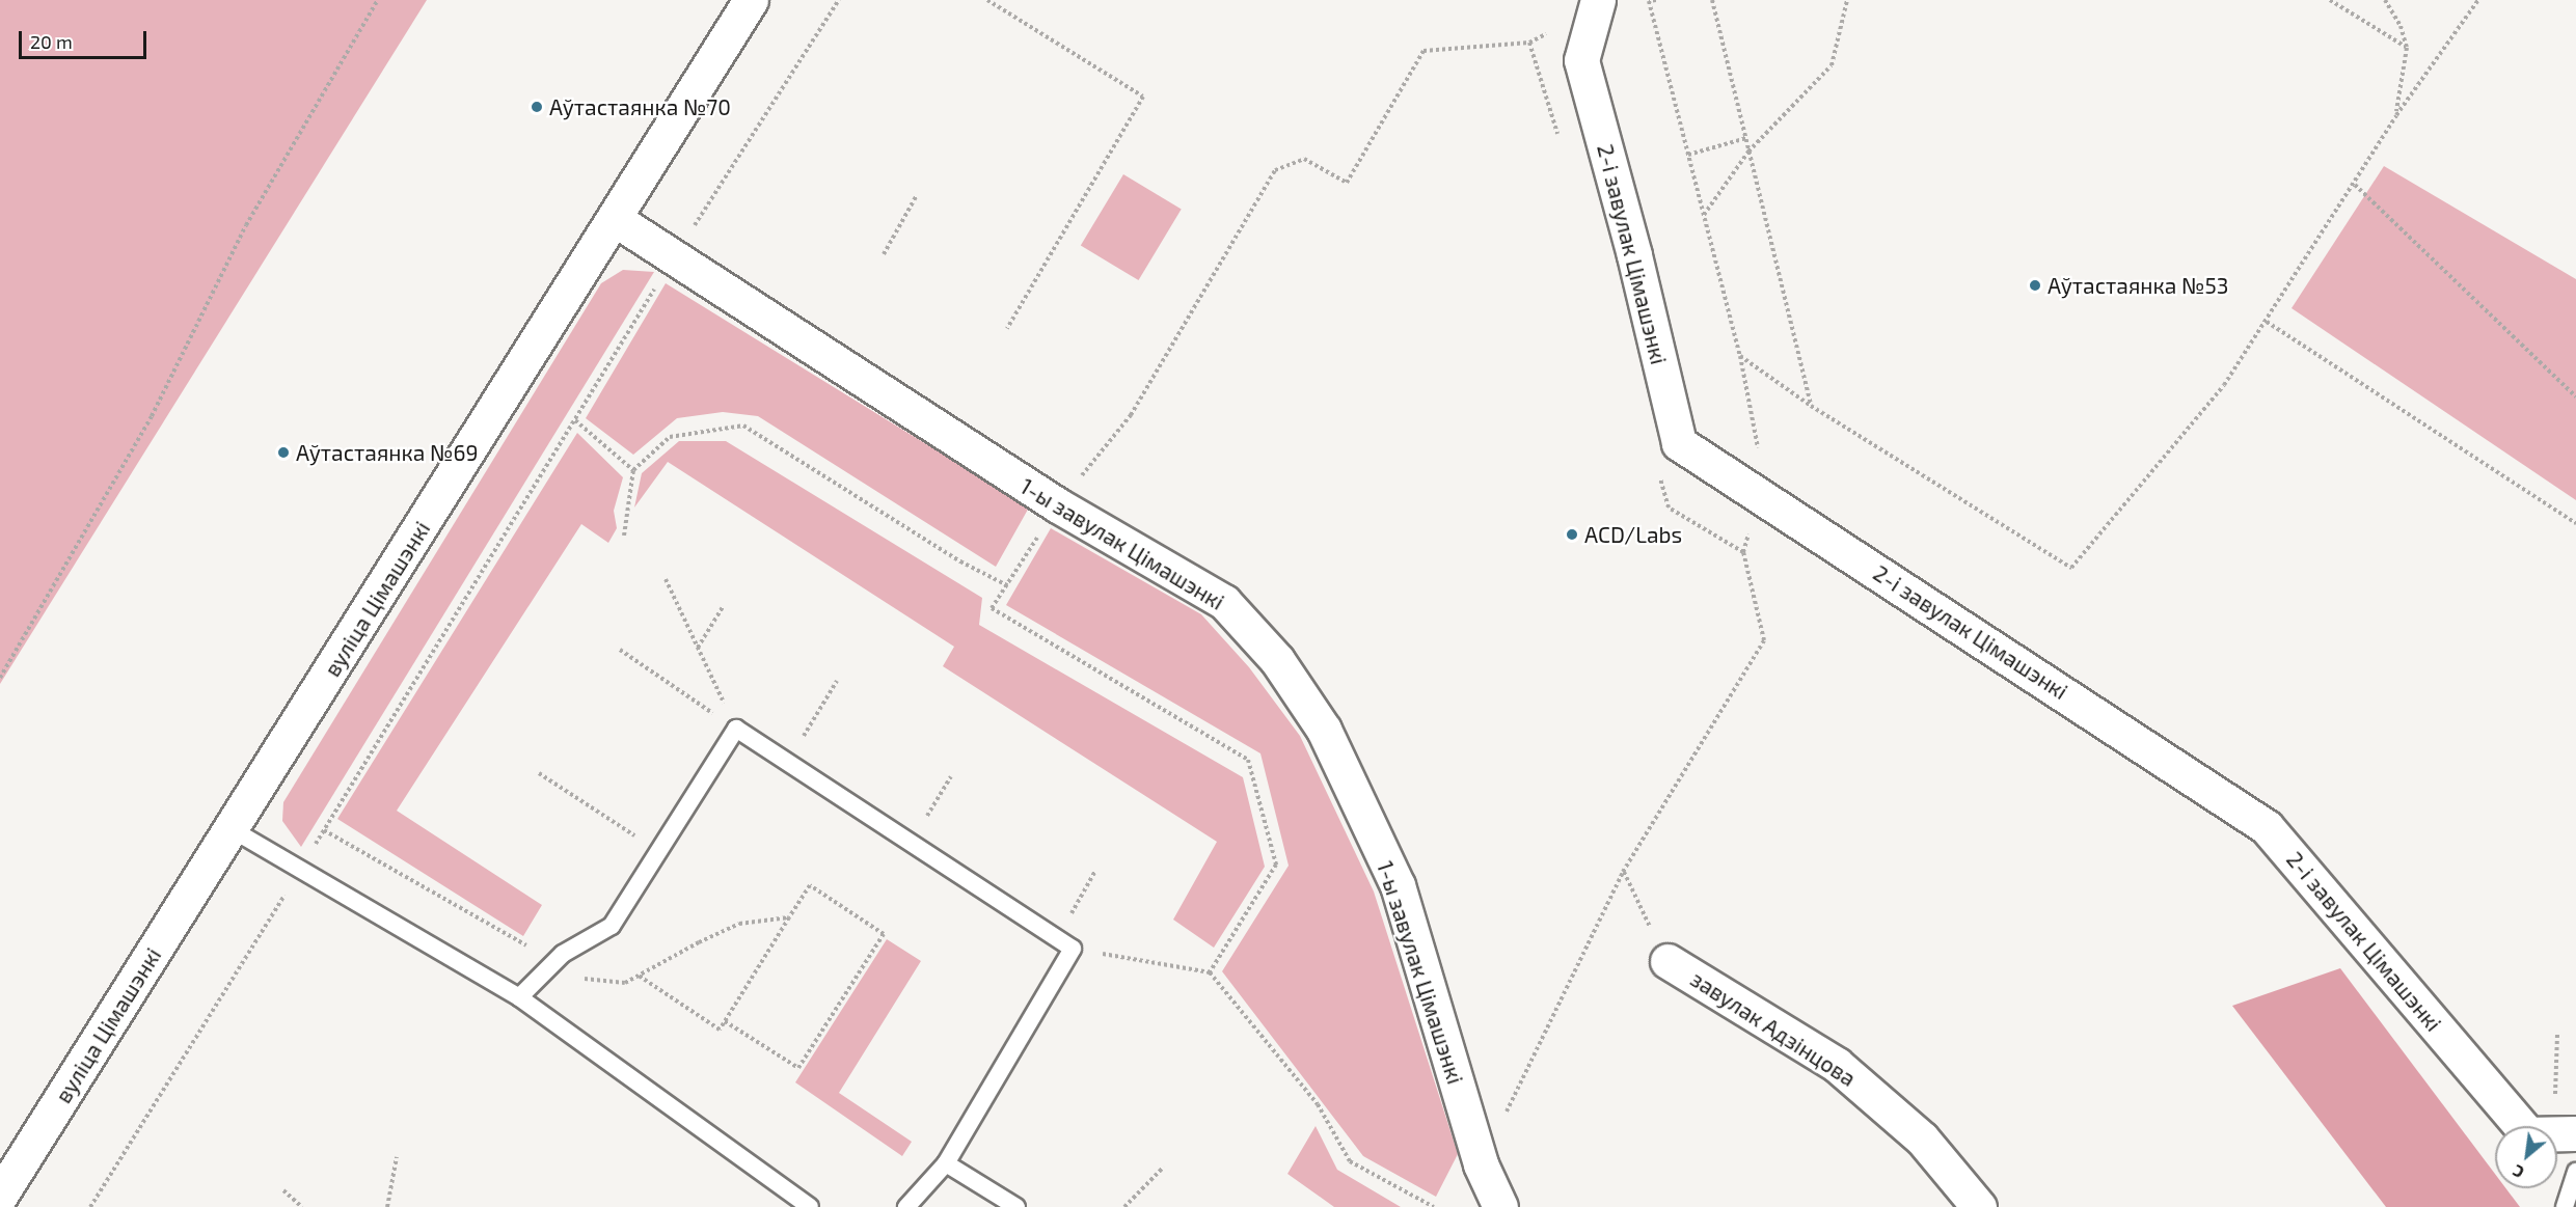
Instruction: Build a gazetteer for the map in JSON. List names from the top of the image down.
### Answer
{
  "streets": {
    "street": [
      "2-і завулак Цімашэнкі",
      "1-ы завулак Цімашэнкі",
      "вуліца Цімашэнкі",
      "завулак Адзінцова"
    ]
  },
  "crossings": [
    ["1-ы завулак Цімашэнкі", "вуліца Цімашэнкі"]
  ],
  "places": [
    "Аўтастаянка №70",
    "Аўтастаянка №53",
    "Аўтастаянка №69",
    "ACD/Labs"
  ],
  "scale_bar": "20 m",
  "north": "bottom left"
}
